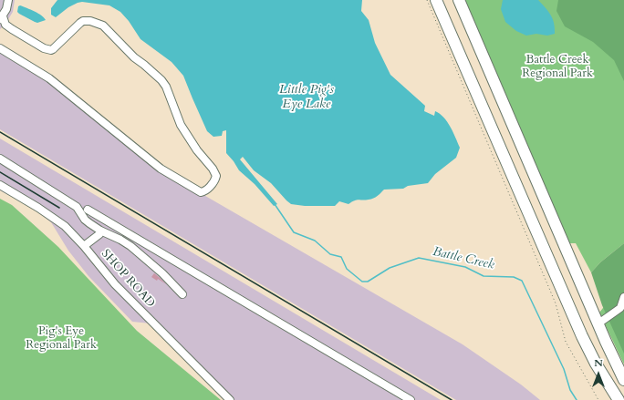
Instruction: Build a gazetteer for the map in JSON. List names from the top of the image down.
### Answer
{
  "streets": {
    "street": ["SHOP ROAD"]
  },
  "water": ["Little Pig's Eye Lake", "Battle Creek"],
  "parks": ["Battle Creek Regional Park", "Pig's Eye Regional Park"],
  "north": "top"
}
